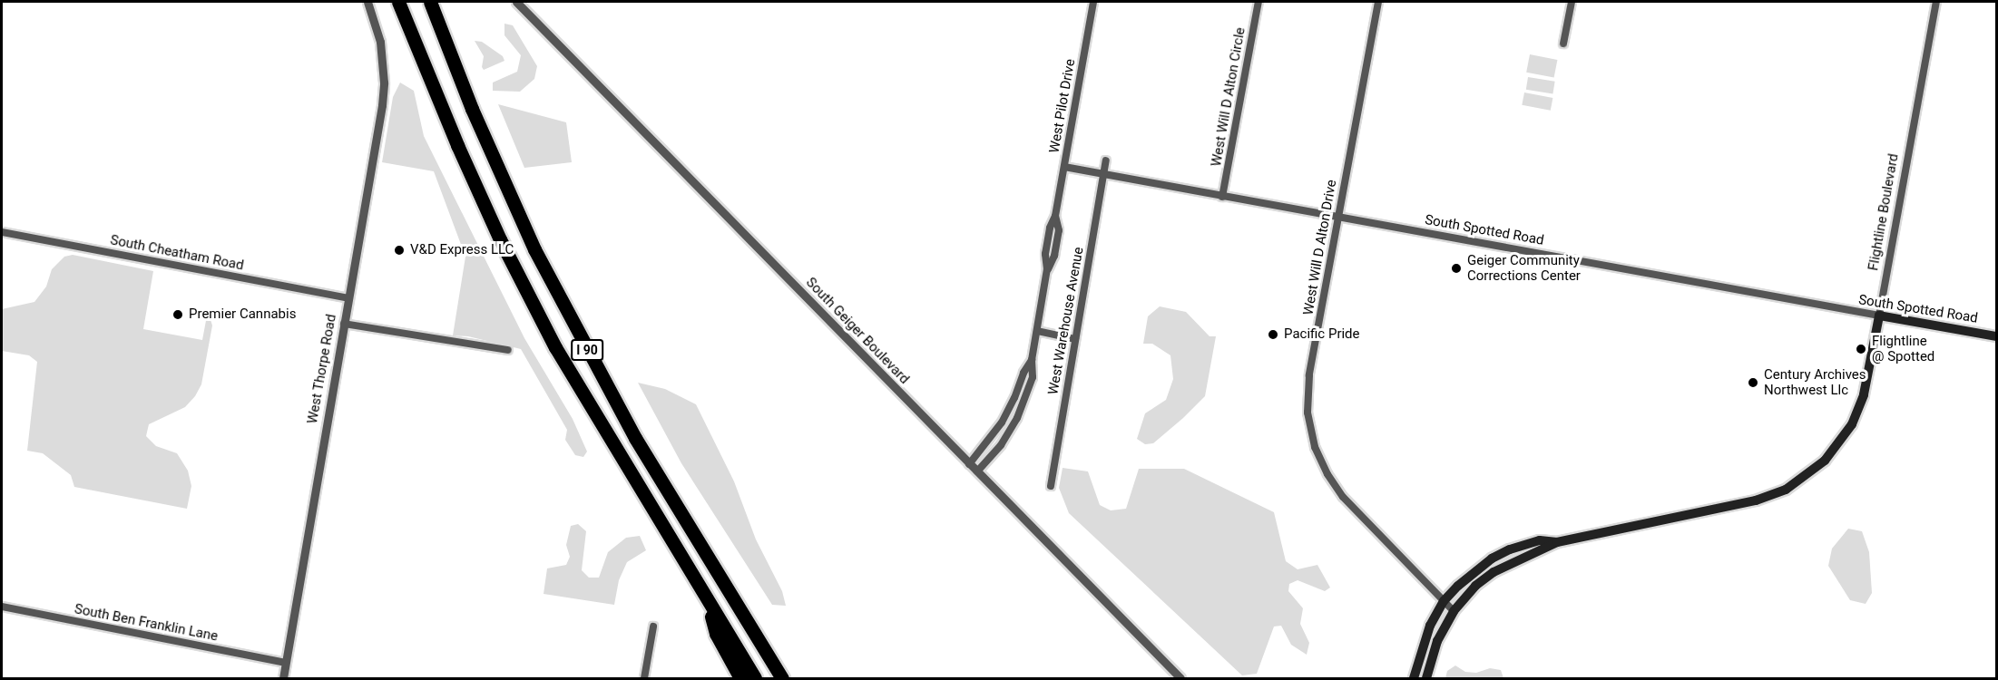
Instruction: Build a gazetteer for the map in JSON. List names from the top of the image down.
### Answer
{
  "streets": {
    "highway": ["I 90"],
    "main road": ["Flightline Boulevard", "South Spotted Road"],
    "street": [
      "West Will D Alton Circle",
      "West Pilot Drive",
      "West Will D Alton Drive",
      "South Cheatham Road",
      "West Warehouse Avenue",
      "South Geiger Boulevard",
      "West Thorpe Road",
      "South Ben Franklin Lane"
    ]
  },
  "crossings": [
    ["West Will D Alton Circle", "South Spotted Road"],
    ["West Pilot Drive", "South Spotted Road"],
    ["West Pilot Drive", "South Geiger Boulevard"],
    ["Flightline Boulevard", "South Spotted Road"],
    ["Flightline Boulevard", "West Will D Alton Drive"],
    ["South Spotted Road", "West Will D Alton Drive"],
    ["South Spotted Road", "West Warehouse Avenue"],
    ["South Cheatham Road", "West Thorpe Road"],
    ["West Thorpe Road", "South Ben Franklin Lane"]
  ],
  "places": [
    "V&D Express LLC",
    "Geiger Community Corrections Center",
    "Premier Cannabis",
    "Pacific Pride",
    "Flightline @ Spotted",
    "Century Archives Northwest Llc"
  ]
}
